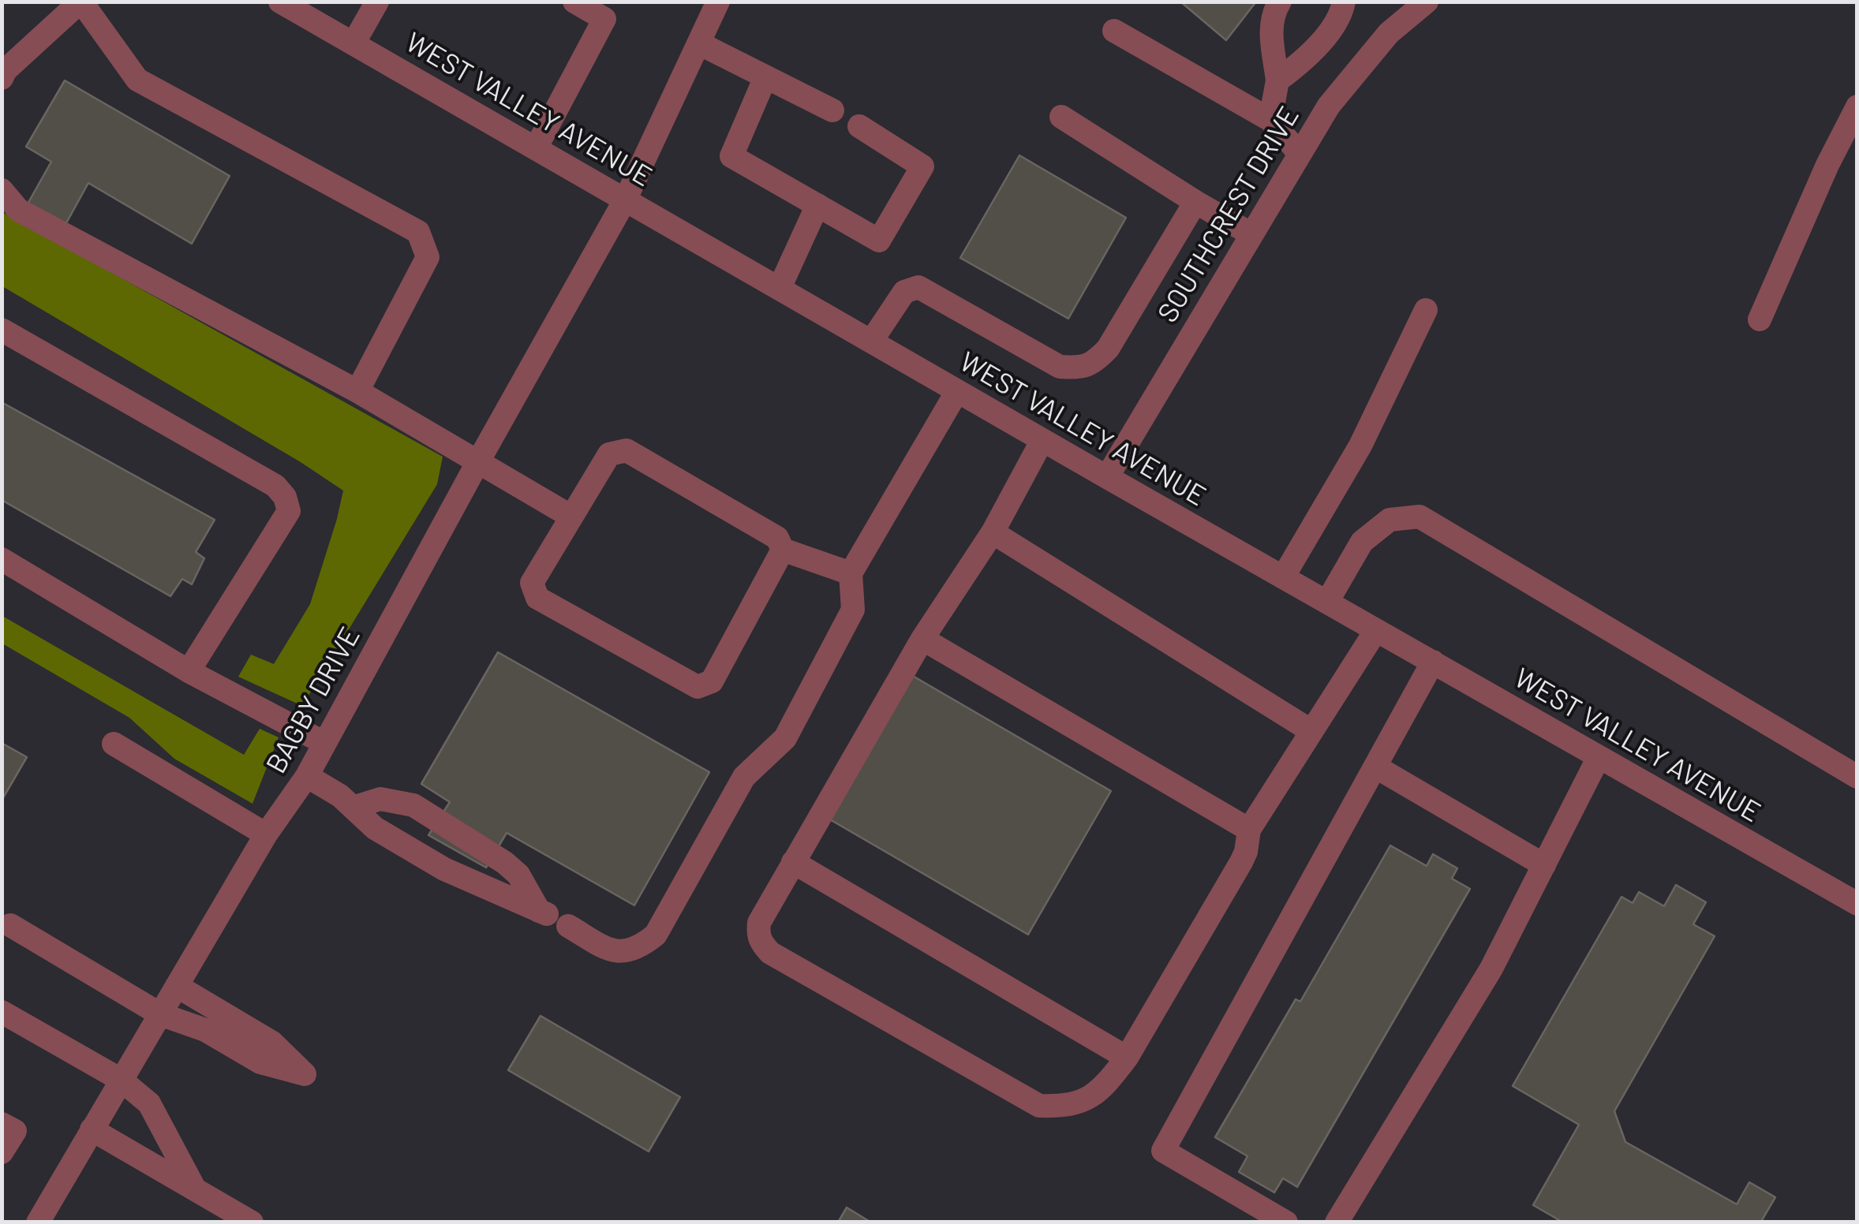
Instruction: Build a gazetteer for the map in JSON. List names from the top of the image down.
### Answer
{
  "streets": {
    "street": ["WEST VALLEY AVENUE", "SOUTHCREST DRIVE", "BAGBY DRIVE"]
  },
  "crossings": [
    ["WEST VALLEY AVENUE", "SOUTHCREST DRIVE"],
    ["WEST VALLEY AVENUE", "BAGBY DRIVE"]
  ]
}
